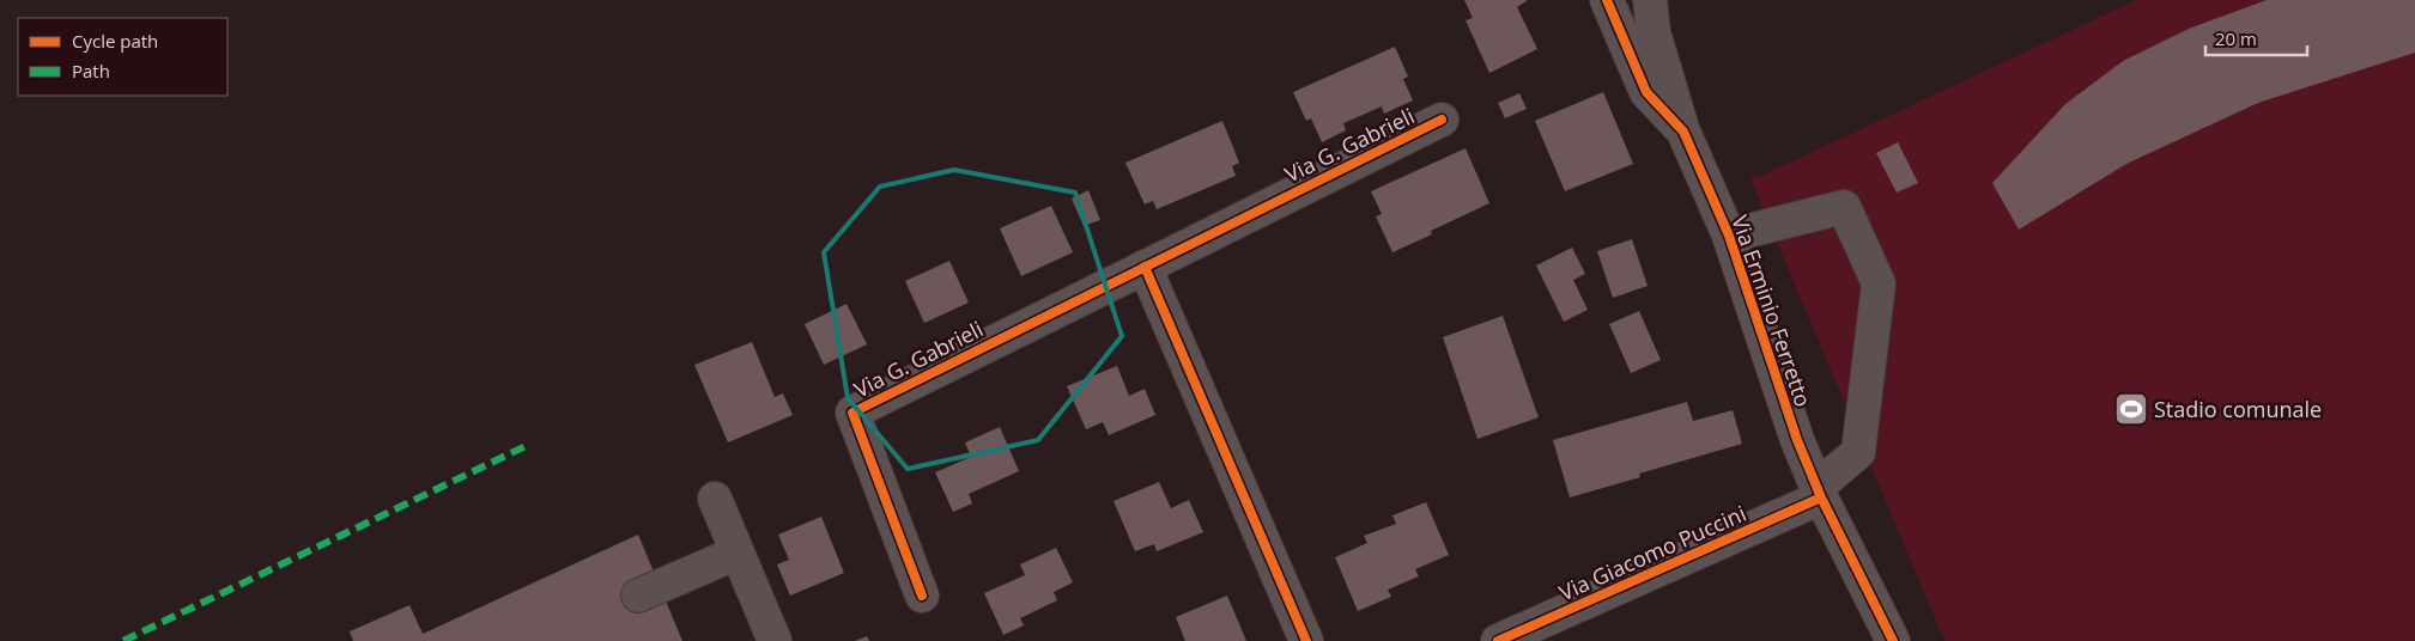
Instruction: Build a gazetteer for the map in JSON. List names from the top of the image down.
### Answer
{
  "streets": {
    "street": ["Via G. Gabrieli", "Via Erminio Ferretto", "Via Giacomo Puccini"]
  },
  "crossings": [
    ["Via Erminio Ferretto", "Via Giacomo Puccini"]
  ],
  "places": {
    "sports": ["Stadio comunale"]
  },
  "legend": ["Cycle path", "Path"],
  "scale_bar": "20 m"
}
